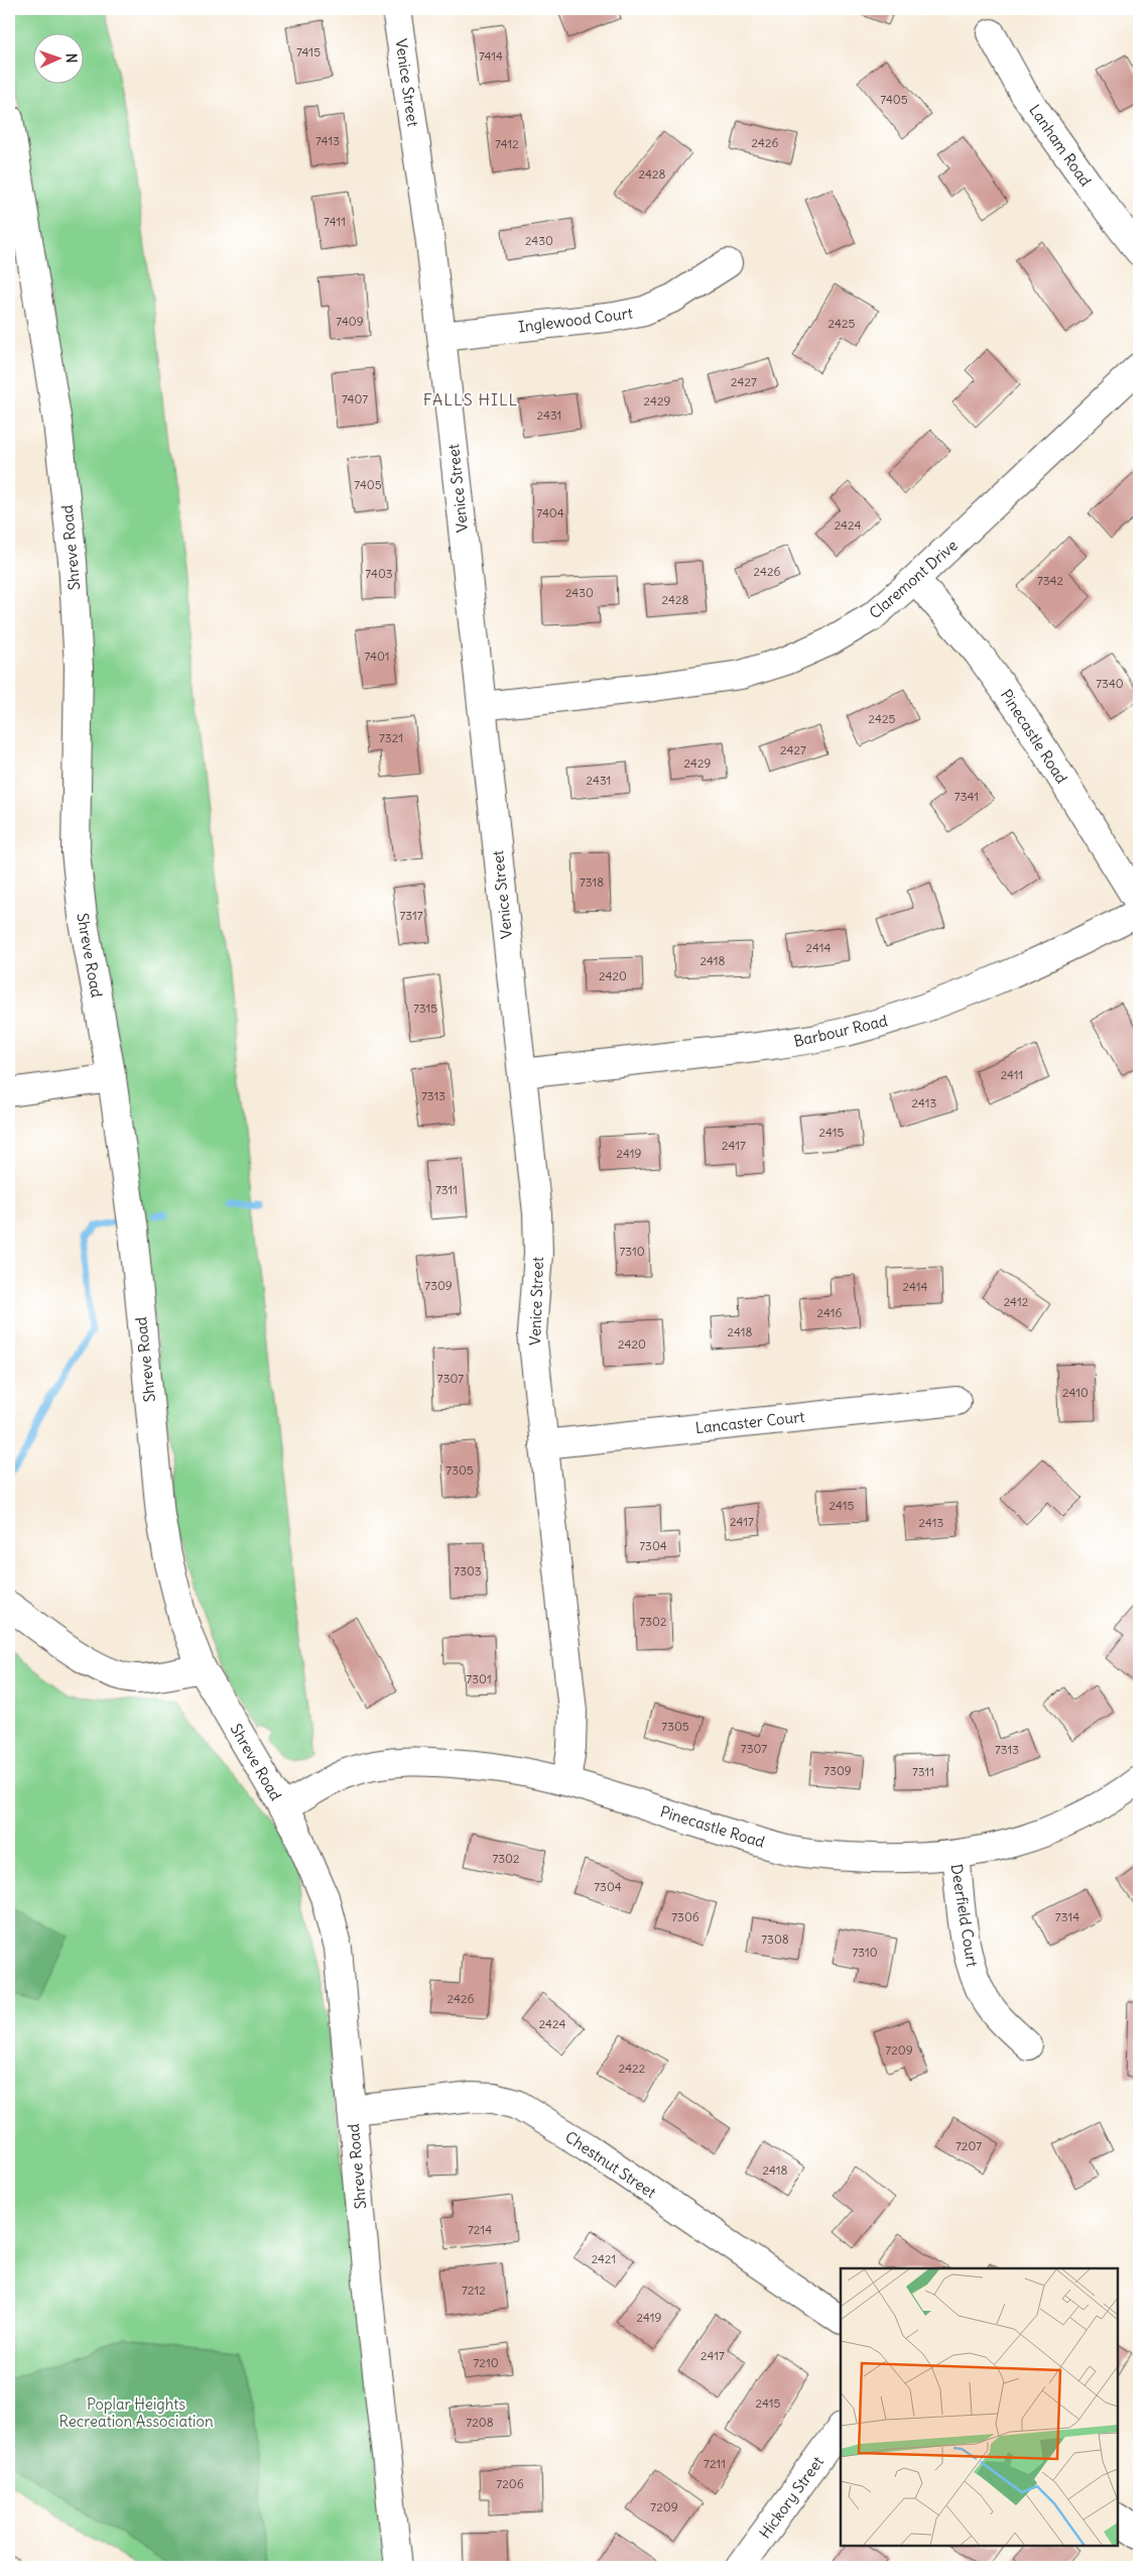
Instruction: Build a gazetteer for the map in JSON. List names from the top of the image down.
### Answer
{
  "streets": {
    "street": [
      "Venice Street",
      "Lanham Road",
      "Inglewood Court",
      "Shreve Road",
      "Claremont Drive",
      "Pinecastle Road",
      "Barbour Road",
      "Lancaster Court",
      "Deerfield Court",
      "Chestnut Street",
      "Hickory Street"
    ]
  },
  "crossings": [
    ["Venice Street", "Inglewood Court"],
    ["Venice Street", "Claremont Drive"],
    ["Venice Street", "Pinecastle Road"],
    ["Venice Street", "Barbour Road"],
    ["Venice Street", "Lancaster Court"],
    ["Shreve Road", "Pinecastle Road"],
    ["Shreve Road", "Chestnut Street"],
    ["Claremont Drive", "Pinecastle Road"],
    ["Pinecastle Road", "Deerfield Court"]
  ],
  "districts": ["FALLS HILL"],
  "parks": ["Poplar Heights Recreation Association"],
  "house_numbers": [
    "7415",
    "7414",
    "7405",
    "7413",
    "2426",
    "7412",
    "2428",
    "7411",
    "2430",
    "7409",
    "2425",
    "2427",
    "7407",
    "2429",
    "2431",
    "7405",
    "7404",
    "2424",
    "2426",
    "7403",
    "7342",
    "2430",
    "2428",
    "7401",
    "7340",
    "2425",
    "7321",
    "2427",
    "2429",
    "2431",
    "7341",
    "7318",
    "7317",
    "2414",
    "2418",
    "2420",
    "7315",
    "2411",
    "7313",
    "2413",
    "2415",
    "2417",
    "2419",
    "7311",
    "7310",
    "7309",
    "2414",
    "2412",
    "2416",
    "2418",
    "2420",
    "7307",
    "2410",
    "7305",
    "2415",
    "2417",
    "2413",
    "7304",
    "7303",
    "7302",
    "7301",
    "7305",
    "7307",
    "7313",
    "7309",
    "7311",
    "7302",
    "7304",
    "7306",
    "7314",
    "7308",
    "7310",
    "2426",
    "2424",
    "7209",
    "2422",
    "7207",
    "2418",
    "7214",
    "2421",
    "7212",
    "2419",
    "2417",
    "7210",
    "2415",
    "7208",
    "7211",
    "7206",
    "7209"
  ],
  "north": "right"
}
